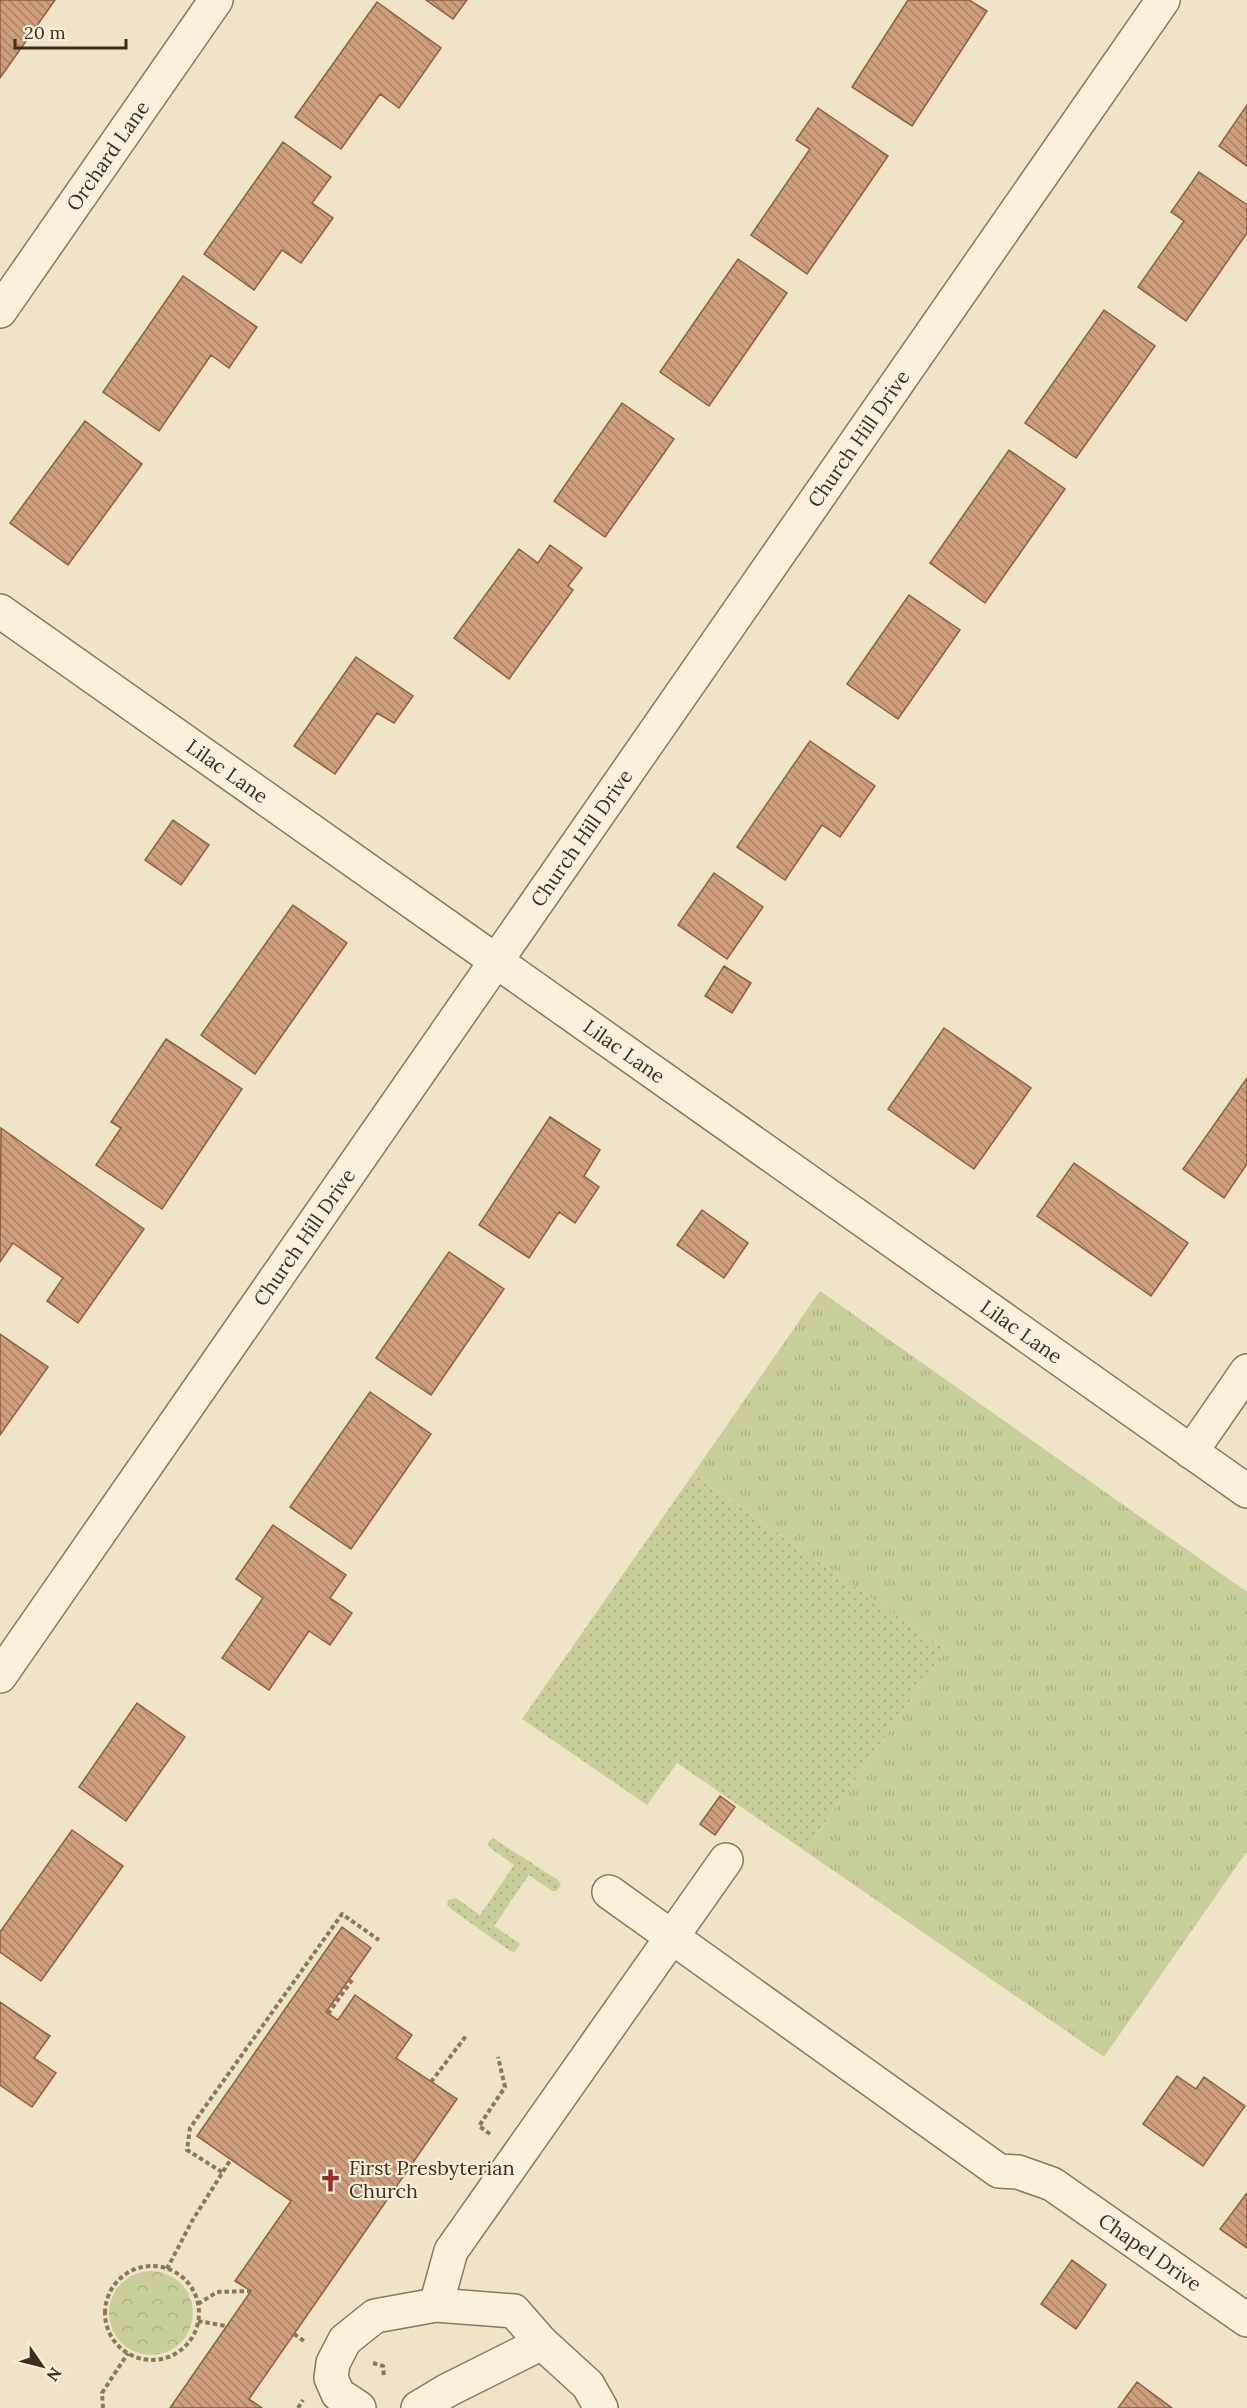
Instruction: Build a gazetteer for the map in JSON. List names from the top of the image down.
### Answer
{
  "streets": {
    "street": [
      "Orchard Lane",
      "Church Hill Drive",
      "Lilac Lane",
      "Chapel Drive"
    ]
  },
  "crossings": [
    ["Church Hill Drive", "Lilac Lane"]
  ],
  "places": {
    "church": ["First Presbyterian Church"]
  },
  "scale_bar": "20 m",
  "north": "bottom right"
}
